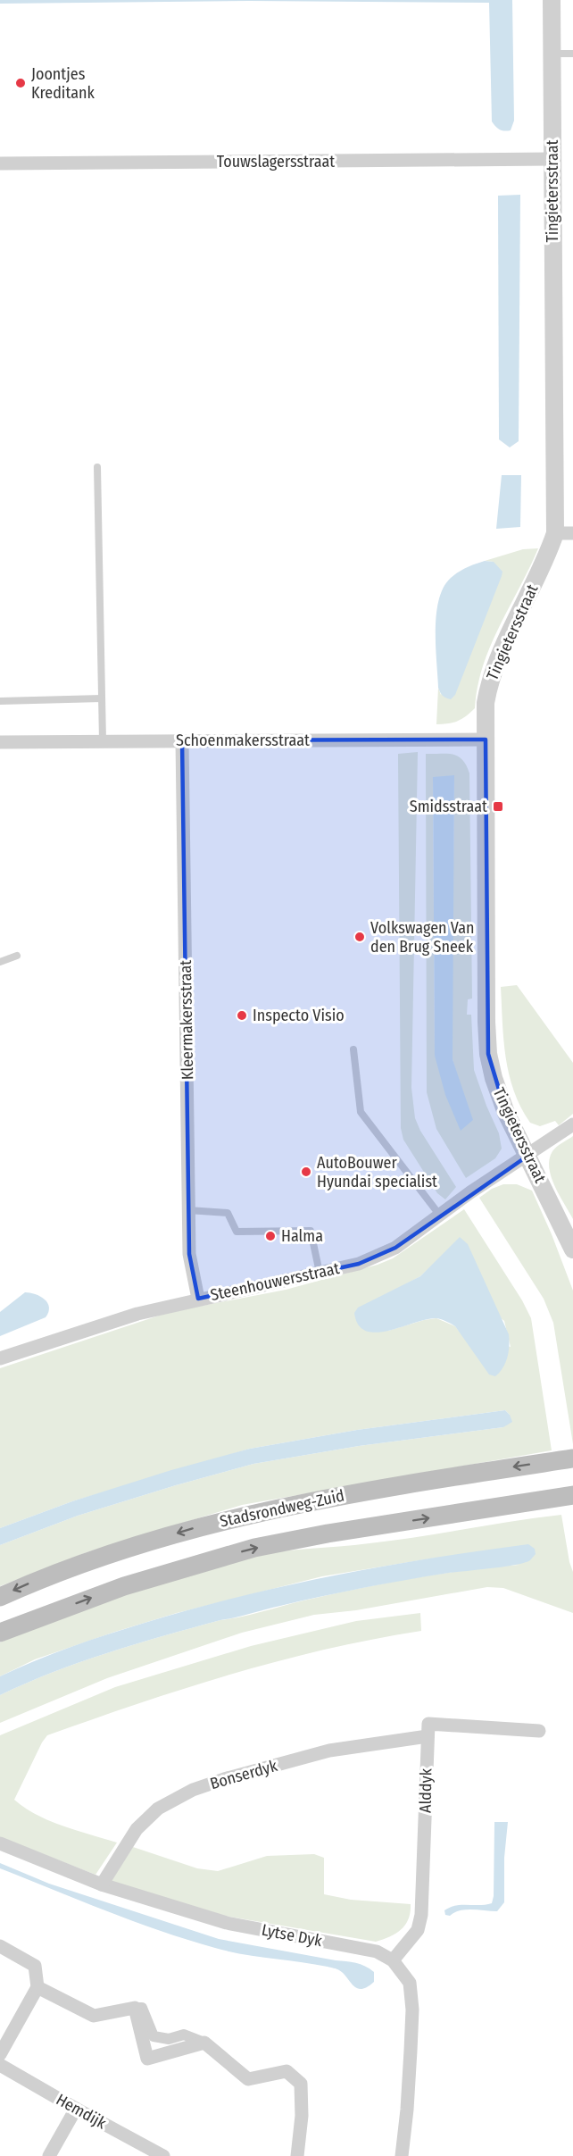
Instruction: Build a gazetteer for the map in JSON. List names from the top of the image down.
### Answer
{
  "streets": {
    "main road": ["Stadsrondweg-Zuid"],
    "street": [
      "Touwslagersstraat",
      "Tingietersstraat",
      "Schoenmakersstraat",
      "Kleermakersstraat",
      "Steenhouwersstraat",
      "Bonserdyk",
      "Alddyk",
      "Lytse Dyk",
      "Hemdijk"
    ]
  },
  "crossings": [
    ["Touwslagersstraat", "Tingietersstraat"],
    ["Tingietersstraat", "Schoenmakersstraat"],
    ["Tingietersstraat", "Steenhouwersstraat"],
    ["Schoenmakersstraat", "Kleermakersstraat"],
    ["Kleermakersstraat", "Steenhouwersstraat"],
    ["Bonserdyk", "Alddyk"],
    ["Bonserdyk", "Lytse Dyk"],
    ["Alddyk", "Lytse Dyk"]
  ],
  "places": {
    "other": [
      "Joontjes Kreditank",
      "Volkswagen Van den Brug Sneek",
      "Inspecto Visio",
      "AutoBouwer Hyundai specialist",
      "Halma"
    ],
    "transit": ["Smidsstraat"]
  }
}
